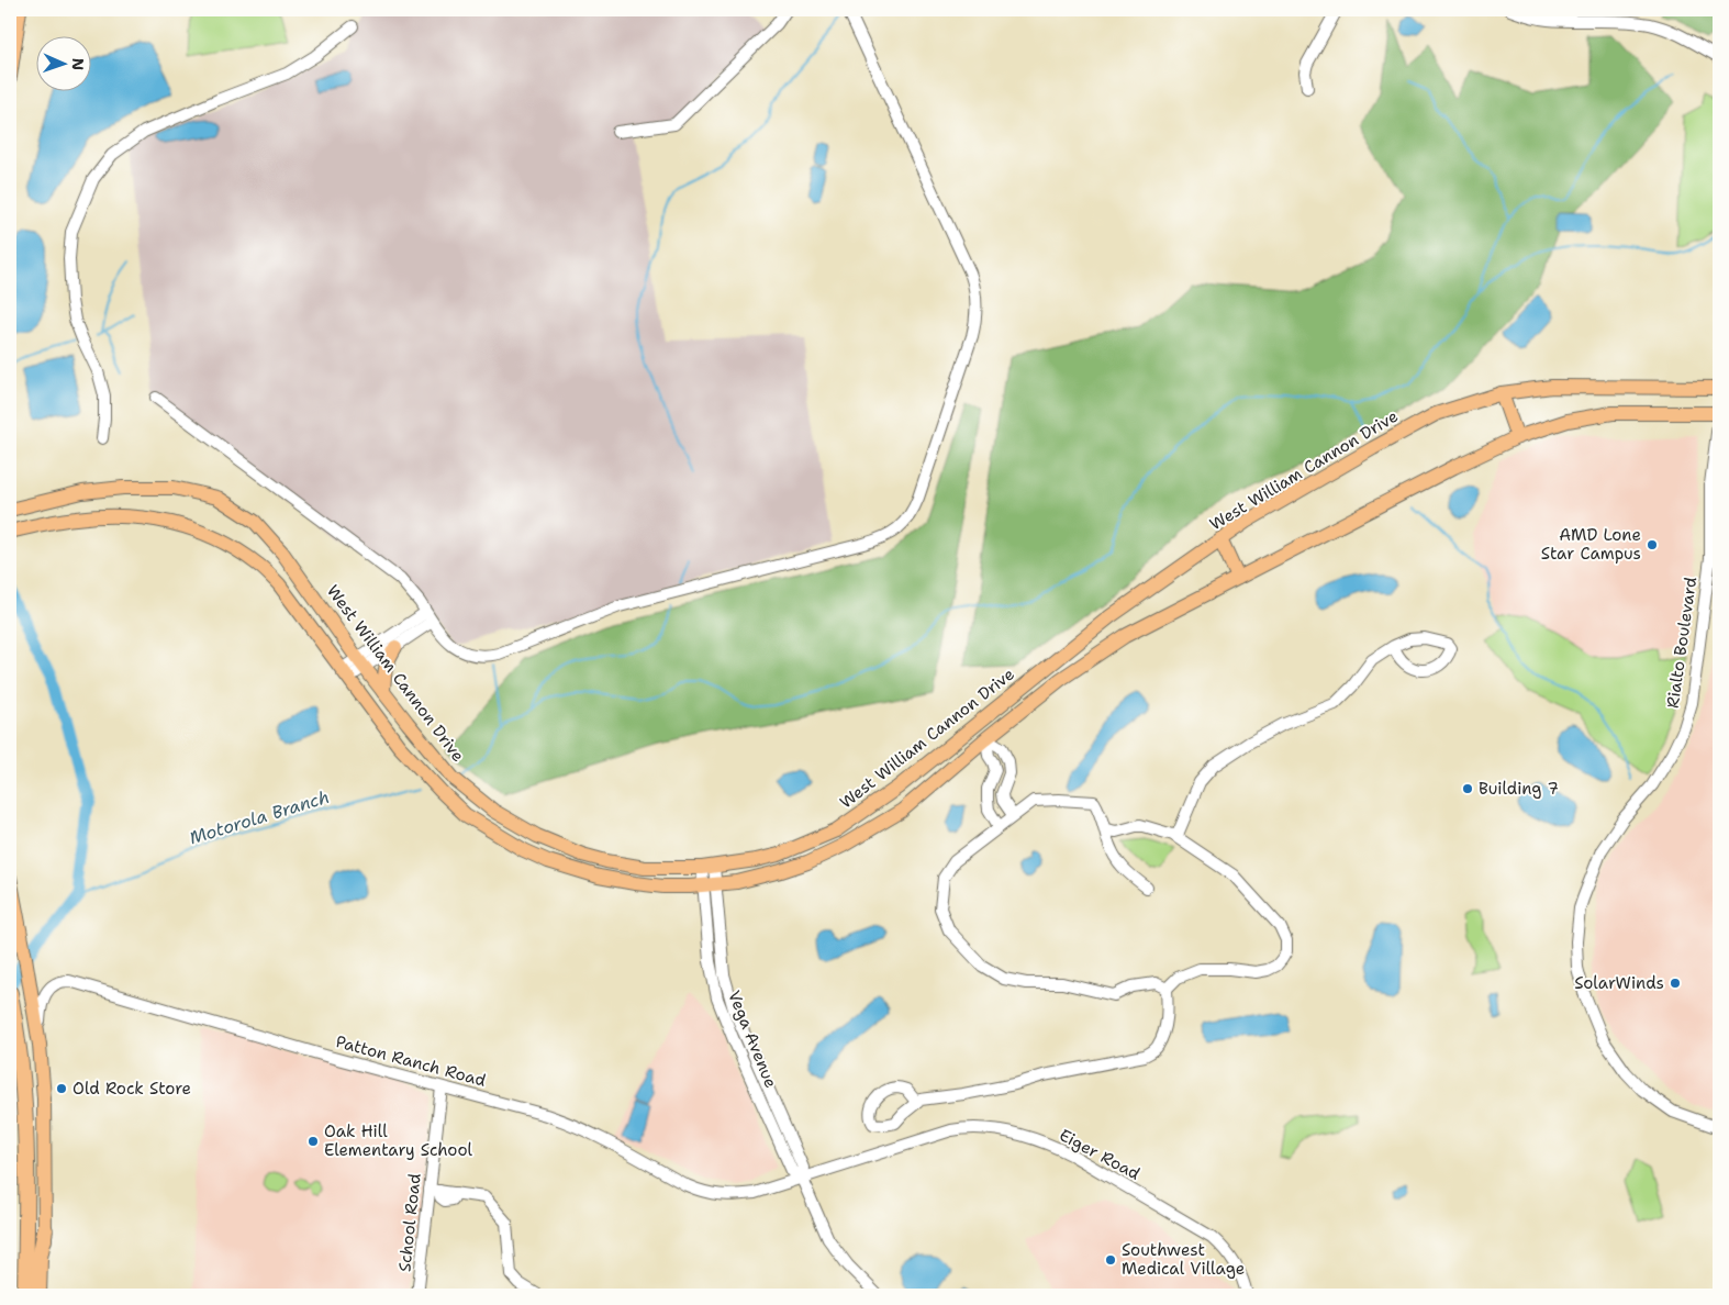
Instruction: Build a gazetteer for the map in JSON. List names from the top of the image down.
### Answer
{
  "streets": {
    "main road": ["West William Cannon Drive"],
    "street": [
      "Rialto Boulevard",
      "Vega Avenue",
      "Patton Ranch Road",
      "Eiger Road",
      "School Road"
    ]
  },
  "crossings": [
    ["West William Cannon Drive", "Vega Avenue"],
    ["Vega Avenue", "Patton Ranch Road"],
    ["Vega Avenue", "Eiger Road"],
    ["Patton Ranch Road", "Eiger Road"],
    ["Patton Ranch Road", "School Road"]
  ],
  "water": ["Motorola Branch"],
  "places": [
    "AMD Lone Star Campus",
    "Building 7",
    "SolarWinds",
    "Old Rock Store",
    "Oak Hill Elementary School",
    "Southwest Medical Village"
  ],
  "north": "right"
}
